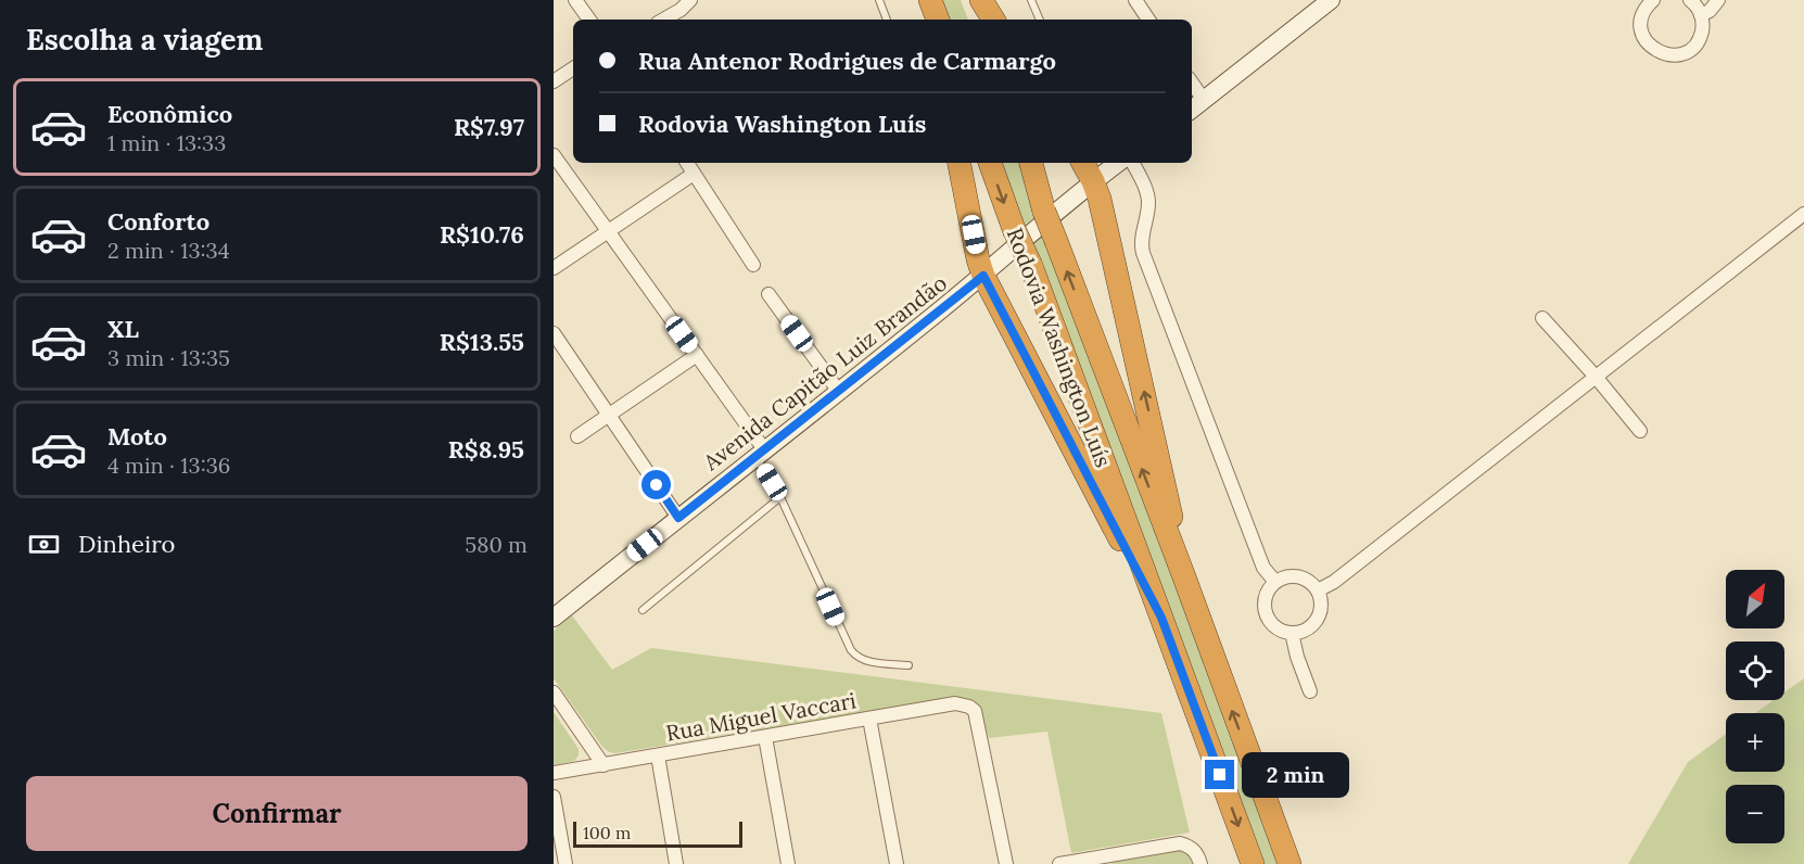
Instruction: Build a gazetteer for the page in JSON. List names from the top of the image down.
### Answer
{
  "streets": {
    "highway": ["Rodovia Washington Luís"],
    "main road": ["Avenida Capitão Luiz Brandão"],
    "street": ["Rua Miguel Vaccari"]
  },
  "scale_bar": "100 m",
  "north": "top right",
  "page": {
    "heading": "Escolha a viagem",
    "banner": ["Rua Antenor Rodrigues de Carmargo", "Rodovia Washington Luís"],
    "list": [
      {
        "name": "Econômico",
        "note": "1 min · 13:33",
        "value": "R$7.97"
      },
      {
        "name": "Conforto",
        "note": "2 min · 13:34",
        "value": "R$10.76"
      },
      {
        "name": "XL",
        "note": "3 min · 13:35",
        "value": "R$13.55"
      },
      {
        "name": "Moto",
        "note": "4 min · 13:36",
        "value": "R$8.95"
      }
    ],
    "pay": ["Dinheiro", "580 m"],
    "map_buttons": ["+", "−"],
    "bubble": "2 min",
    "buttons": "Confirmar",
    "scale": "100 m"
  }
}
